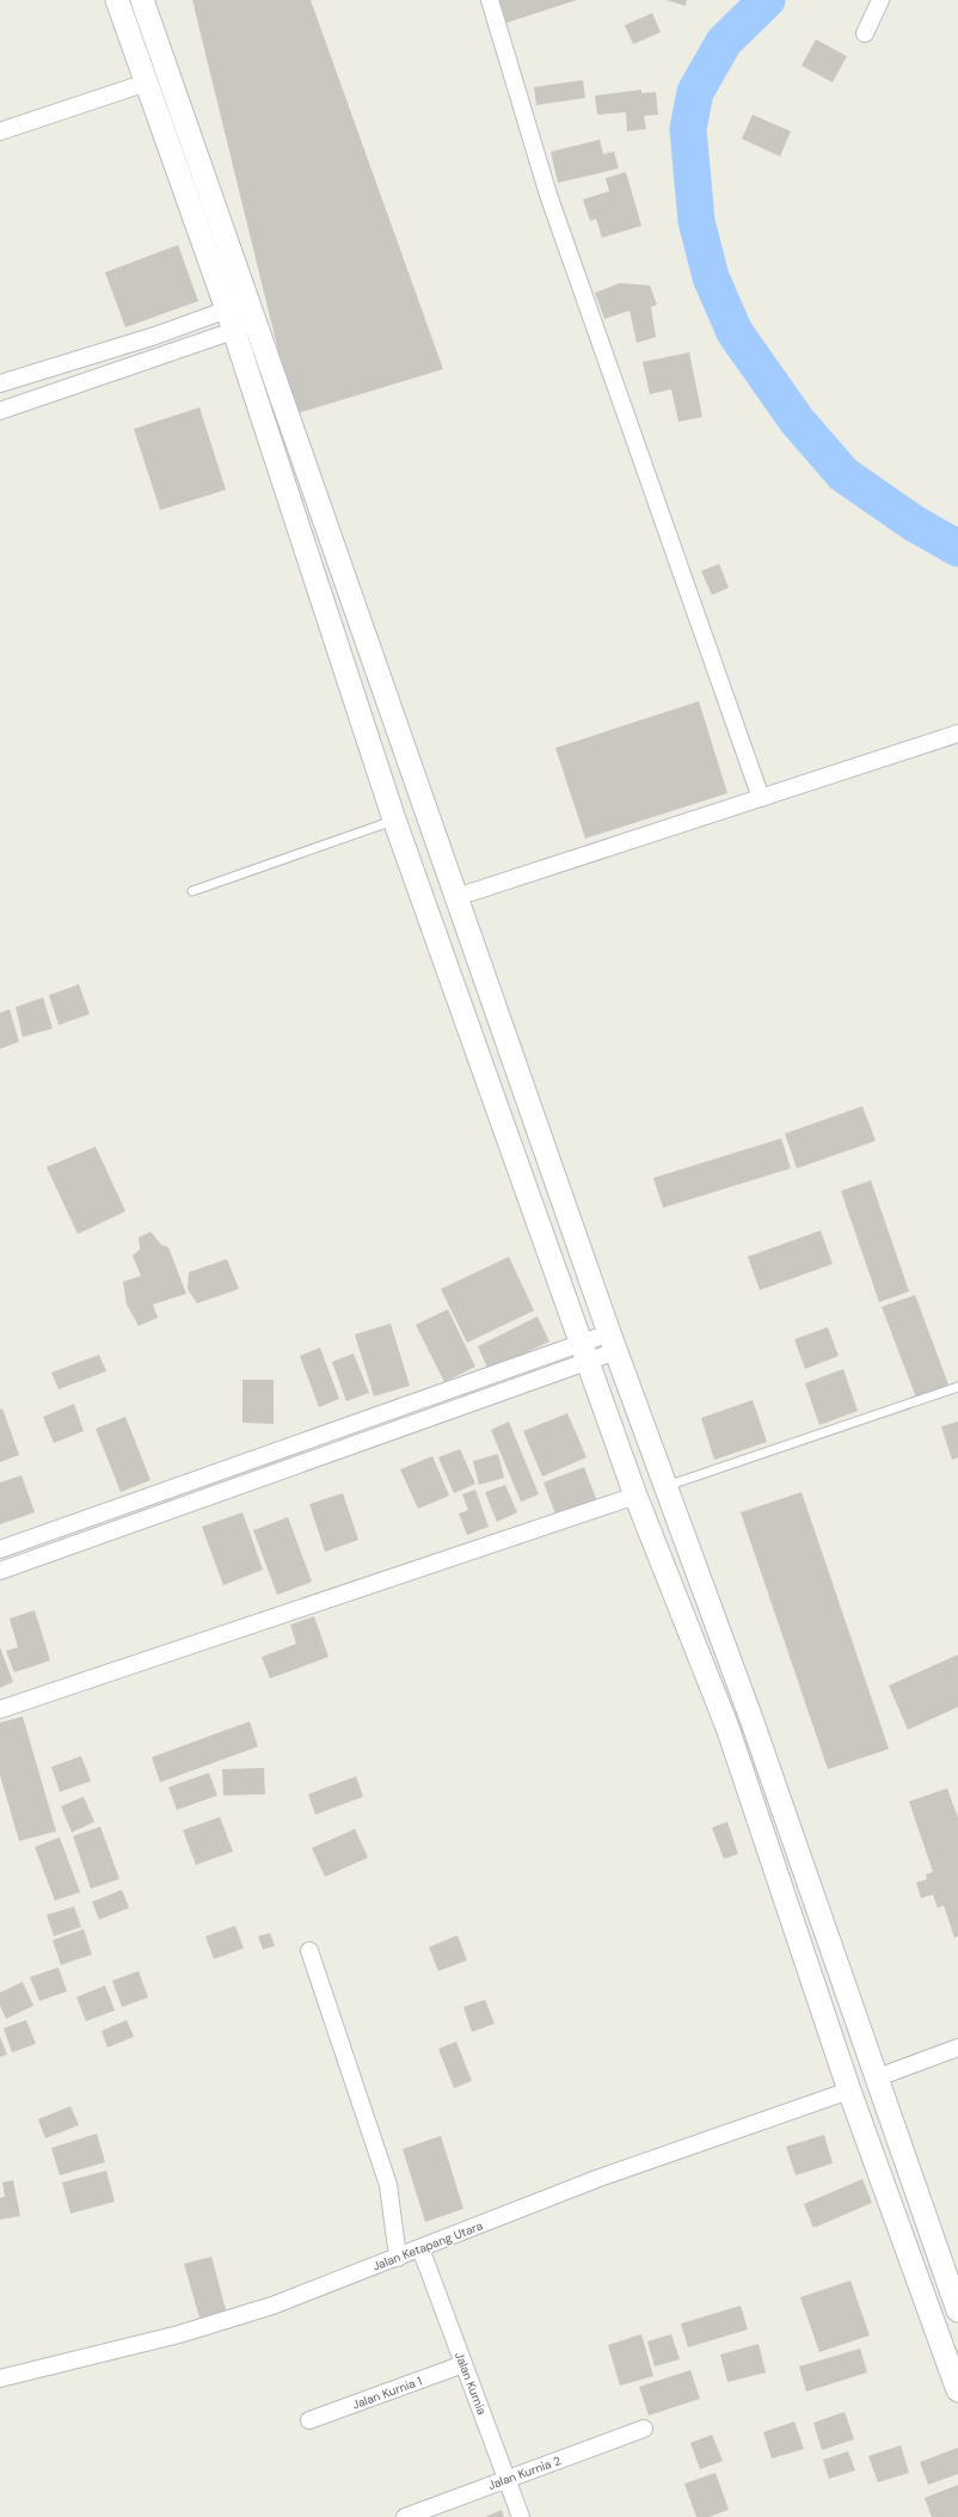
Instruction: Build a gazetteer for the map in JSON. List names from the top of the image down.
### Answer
{
  "streets": {
    "street": [
      "Jalan Ketapang Utara",
      "Jalan Kurnia",
      "Jalan Kurnia 1",
      "Jalan Kurnia 2"
    ]
  },
  "crossings": [
    ["Jalan Ketapang Utara", "Jalan Kurnia"],
    ["Jalan Kurnia", "Jalan Kurnia 1"],
    ["Jalan Kurnia", "Jalan Kurnia 2"]
  ]
}
